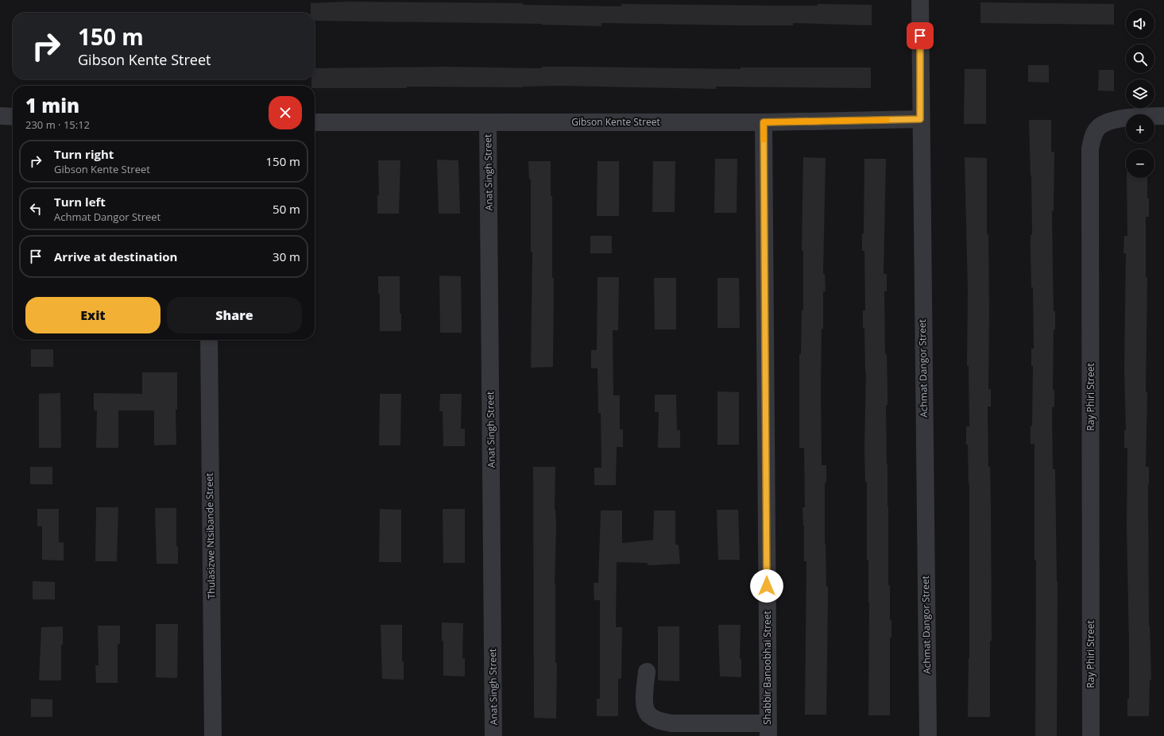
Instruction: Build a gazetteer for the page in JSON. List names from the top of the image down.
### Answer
{
  "streets": {
    "street": [
      "Gibson Kente Street",
      "Anat Singh Street",
      "Achmat Dangor Street",
      "Ray Phiri Street",
      "Thulasizwe Ntsibande Street",
      "Shabbir Banoobhai Street"
    ]
  },
  "crossings": [
    ["Gibson Kente Street", "Anat Singh Street"],
    ["Gibson Kente Street", "Achmat Dangor Street"],
    ["Gibson Kente Street", "Shabbir Banoobhai Street"]
  ],
  "page": {
    "map_buttons": ["+", "−"],
    "turn": ["150 m", "Gibson Kente Street"],
    "heading": ["1 min", "230 m · 15:12"],
    "list": [
      {
        "name": "Turn right",
        "note": "Gibson Kente Street",
        "value": "150 m"
      },
      {
        "name": "Turn left",
        "note": "Achmat Dangor Street",
        "value": "50 m"
      },
      {
        "name": "Arrive at destination",
        "value": "30 m"
      }
    ],
    "buttons": ["Exit", "Share"]
  }
}
